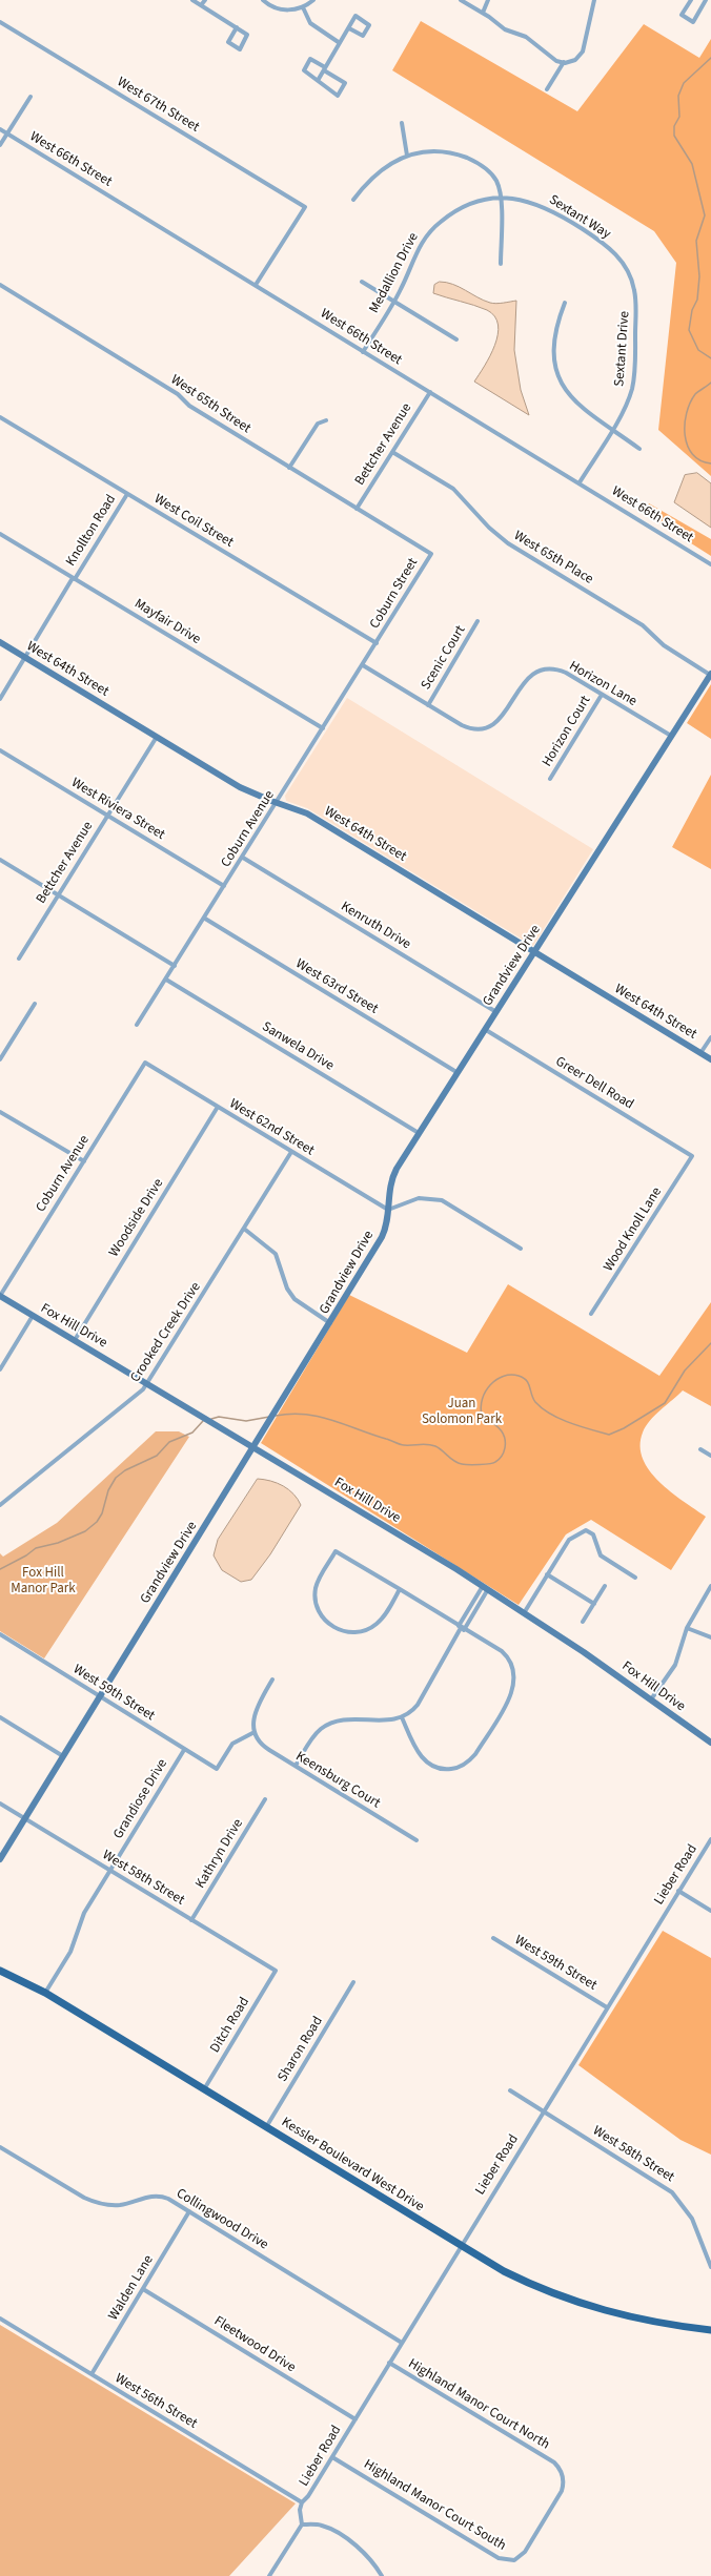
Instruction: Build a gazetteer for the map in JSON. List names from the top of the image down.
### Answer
{
  "streets": {
    "main road": ["Kessler Boulevard West Drive"],
    "street": [
      "West 67th Street",
      "West 66th Street",
      "Sextant Way",
      "Medallion Drive",
      "Sextant Drive",
      "West 65th Street",
      "Bettcher Avenue",
      "West Coil Street",
      "Knollton Road",
      "West 65th Place",
      "Coburn Street",
      "Mayfair Drive",
      "Scenic Court",
      "West 64th Street",
      "Horizon Lane",
      "Horizon Court",
      "West Riviera Street",
      "Coburn Avenue",
      "Kenruth Drive",
      "Grandview Drive",
      "West 63rd Street",
      "Sanwela Drive",
      "Greer Dell Road",
      "West 62nd Street",
      "Woodside Drive",
      "Wood Knoll Lane",
      "Fox Hill Drive",
      "Crooked Creek Drive",
      "West 59th Street",
      "Keensburg Court",
      "Grandiose Drive",
      "Kathryn Drive",
      "Lieber Road",
      "West 58th Street",
      "Ditch Road",
      "Sharon Road",
      "Collingwood Drive",
      "Walden Lane",
      "Fleetwood Drive",
      "West 56th Street",
      "Highland Manor Court North",
      "Highland Manor Court South"
    ]
  },
  "crossings": [
    ["West 67th Street", "West 66th Street"],
    ["West 66th Street", "Medallion Drive"],
    ["West 66th Street", "Sextant Drive"],
    ["West 66th Street", "Bettcher Avenue"],
    ["Sextant Way", "Medallion Drive"],
    ["Sextant Way", "Sextant Drive"],
    ["West 65th Street", "Bettcher Avenue"],
    ["West 65th Street", "Coburn Street"],
    ["Bettcher Avenue", "West 65th Place"],
    ["Bettcher Avenue", "West 64th Street"],
    ["Bettcher Avenue", "West Riviera Street"],
    ["West Coil Street", "Knollton Road"],
    ["West Coil Street", "Coburn Street"],
    ["West Coil Street", "Coburn Avenue"],
    ["Knollton Road", "Mayfair Drive"],
    ["Knollton Road", "West 64th Street"],
    ["West 65th Place", "Grandview Drive"],
    ["Coburn Street", "Coburn Avenue"],
    ["Mayfair Drive", "Coburn Avenue"],
    ["Scenic Court", "Horizon Lane"],
    ["West 64th Street", "Coburn Avenue"],
    ["West 64th Street", "Grandview Drive"],
    ["Horizon Lane", "Horizon Court"],
    ["Horizon Lane", "Coburn Avenue"],
    ["Horizon Lane", "Grandview Drive"],
    ["West Riviera Street", "Coburn Avenue"],
    ["Coburn Avenue", "Kenruth Drive"],
    ["Coburn Avenue", "West 63rd Street"],
    ["Coburn Avenue", "Sanwela Drive"],
    ["Coburn Avenue", "West 62nd Street"],
    ["Coburn Avenue", "Fox Hill Drive"],
    ["Kenruth Drive", "Grandview Drive"],
    ["Grandview Drive", "West 63rd Street"],
    ["Grandview Drive", "Sanwela Drive"],
    ["Grandview Drive", "Greer Dell Road"],
    ["Grandview Drive", "West 62nd Street"],
    ["Grandview Drive", "Fox Hill Drive"],
    ["Grandview Drive", "West 59th Street"],
    ["Grandview Drive", "West 58th Street"],
    ["Greer Dell Road", "Wood Knoll Lane"],
    ["West 62nd Street", "Woodside Drive"],
    ["West 62nd Street", "Crooked Creek Drive"],
    ["Woodside Drive", "Fox Hill Drive"],
    ["Fox Hill Drive", "Crooked Creek Drive"],
    ["West 59th Street", "Keensburg Court"],
    ["West 59th Street", "Grandiose Drive"],
    ["West 59th Street", "Lieber Road"],
    ["Grandiose Drive", "West 58th Street"],
    ["Grandiose Drive", "Kessler Boulevard West Drive"],
    ["Kathryn Drive", "West 58th Street"],
    ["Lieber Road", "West 58th Street"],
    ["Lieber Road", "Kessler Boulevard West Drive"],
    ["Lieber Road", "Collingwood Drive"],
    ["Lieber Road", "Fleetwood Drive"],
    ["Lieber Road", "West 56th Street"],
    ["Lieber Road", "Highland Manor Court North"],
    ["Lieber Road", "Highland Manor Court South"],
    ["West 58th Street", "Ditch Road"],
    ["Ditch Road", "Kessler Boulevard West Drive"],
    ["Sharon Road", "Kessler Boulevard West Drive"],
    ["Collingwood Drive", "Walden Lane"],
    ["Walden Lane", "Fleetwood Drive"],
    ["Walden Lane", "West 56th Street"],
    ["Highland Manor Court North", "Highland Manor Court South"]
  ],
  "parks": ["Juan Solomon Park", "Fox Hill Manor Park"]
}
